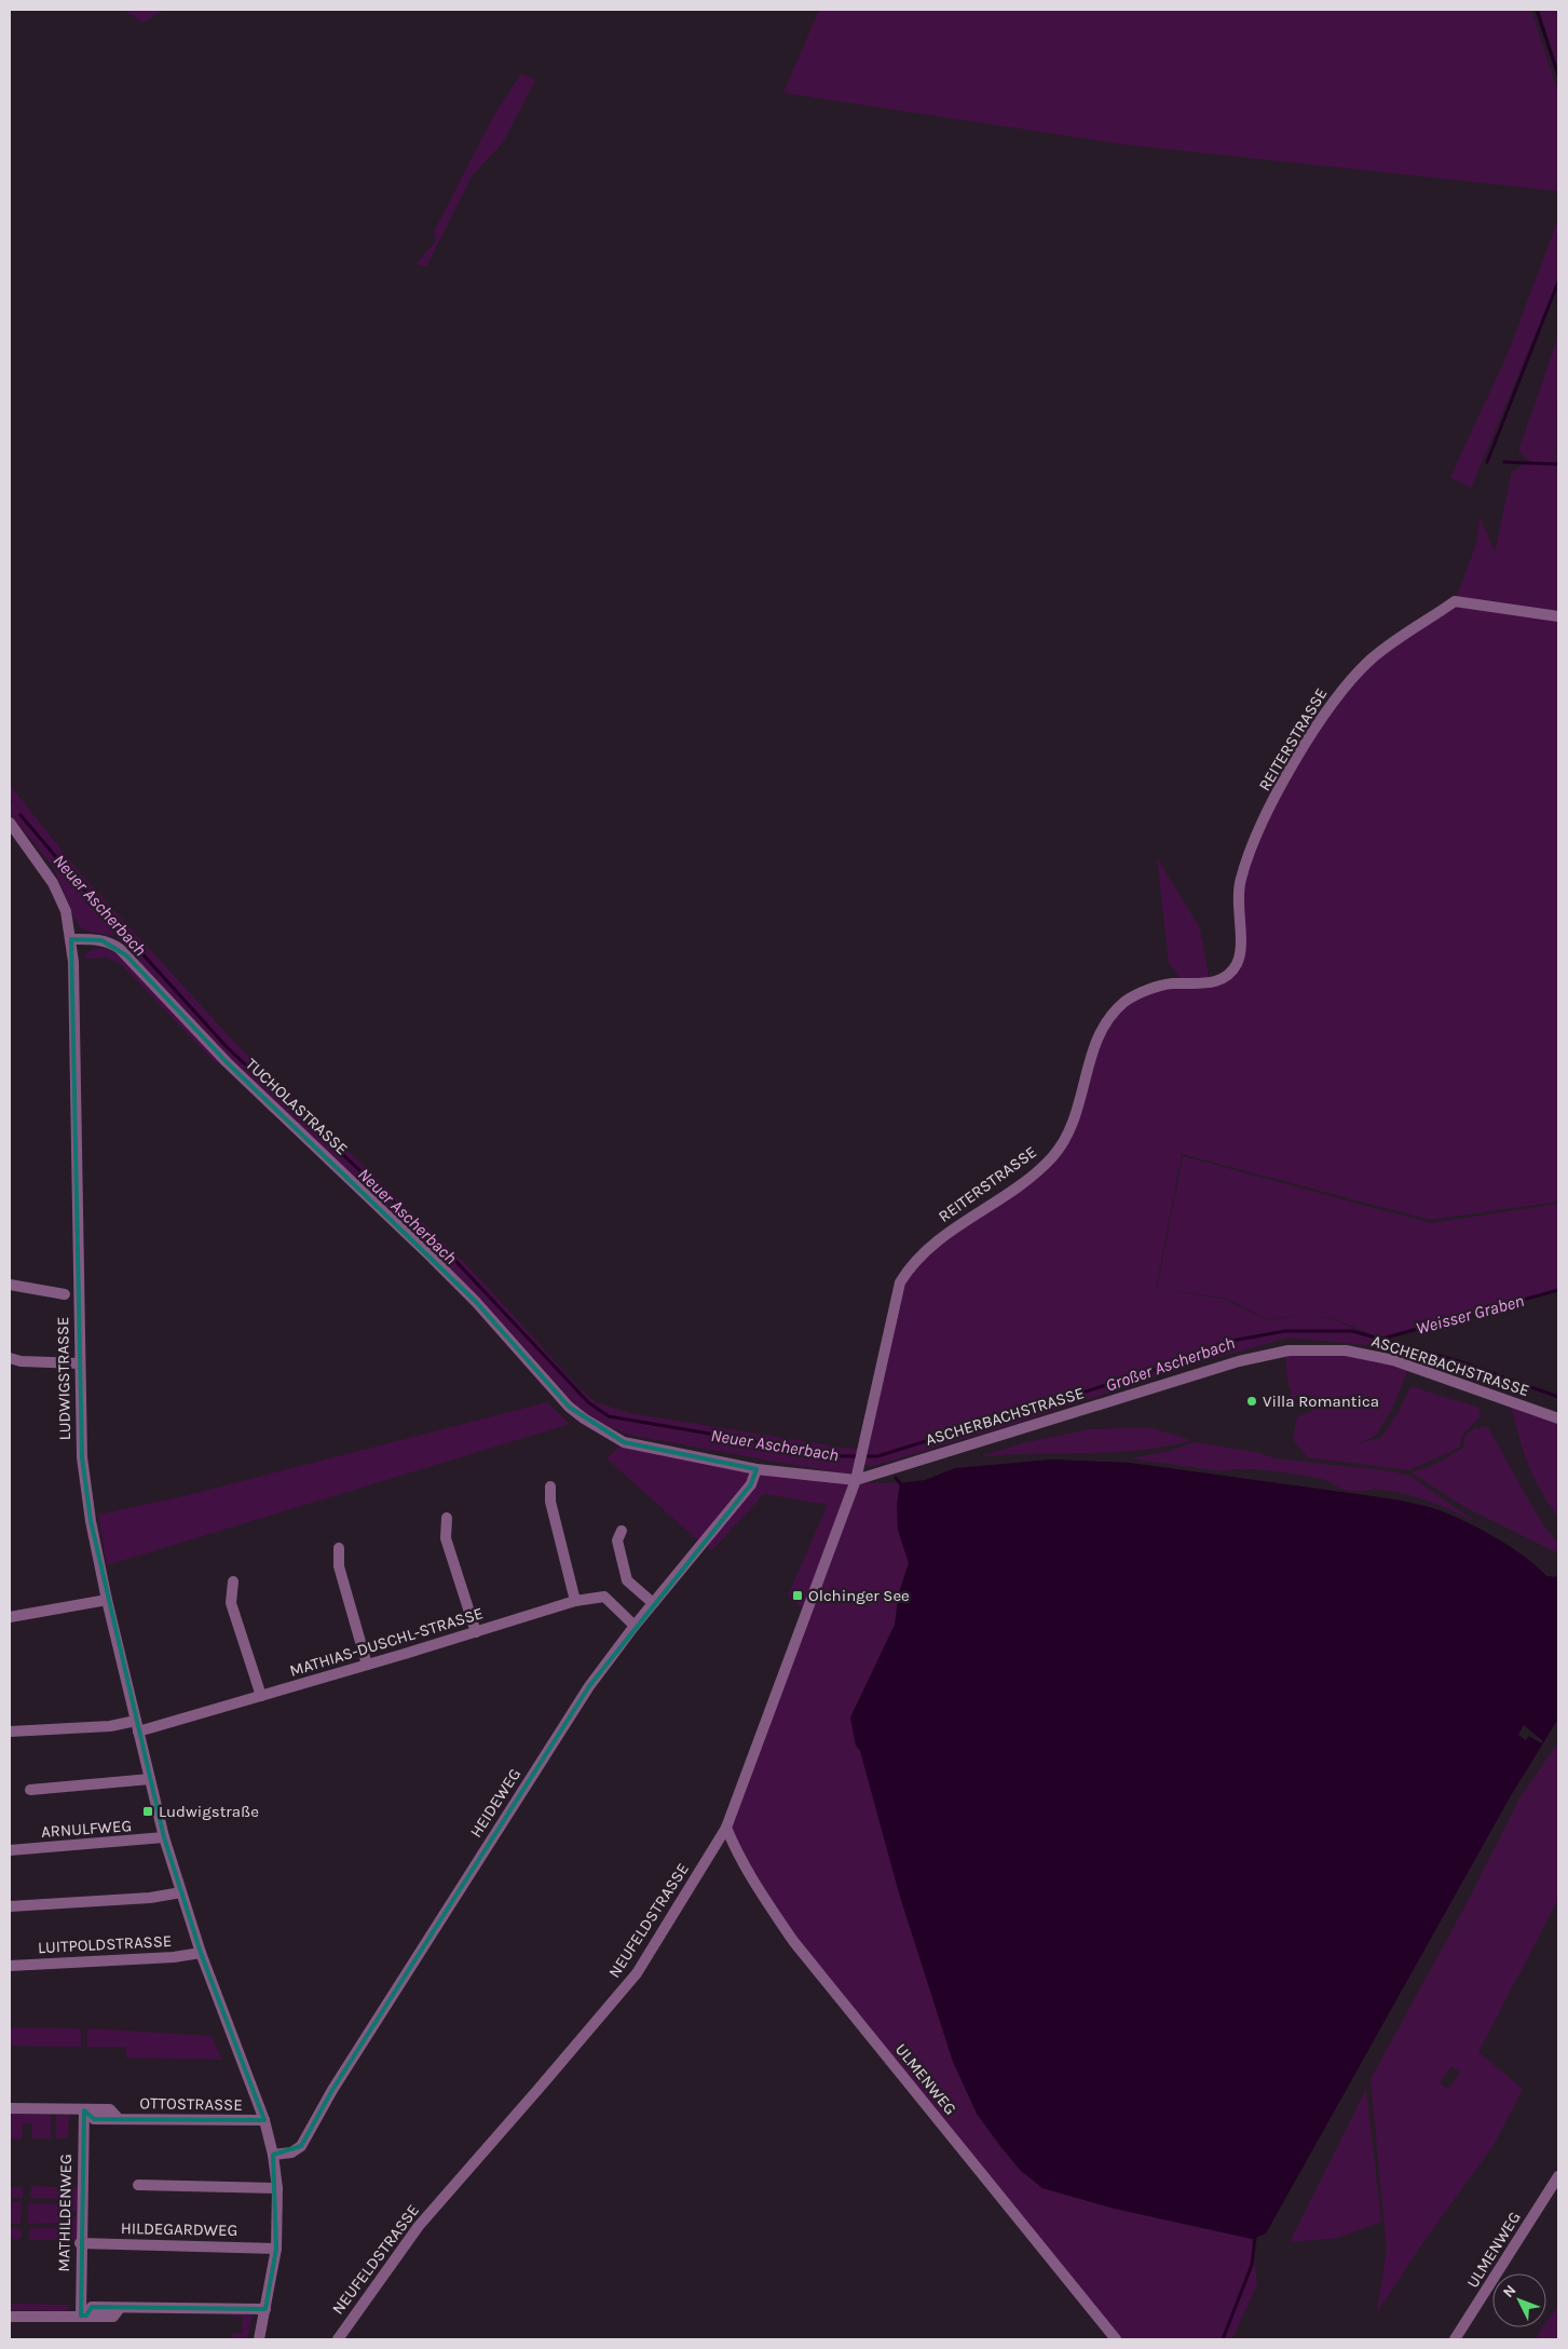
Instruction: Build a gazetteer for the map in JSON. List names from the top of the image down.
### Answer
{
  "streets": {
    "street": [
      "REITERSTRASSE",
      "TUCHOLASTRASSE",
      "ASCHERBACHSTRASSE",
      "LUDWIGSTRASSE",
      "MATHIAS-DUSCHL-STRASSE",
      "HEIDEWEG",
      "ARNULFWEG",
      "NEUFELDSTRASSE",
      "LUITPOLDSTRASSE",
      "ULMENWEG",
      "OTTOSTRASSE",
      "MATHILDENWEG",
      "HILDEGARDWEG"
    ]
  },
  "crossings": [
    ["REITERSTRASSE", "ASCHERBACHSTRASSE"],
    ["REITERSTRASSE", "NEUFELDSTRASSE"],
    ["TUCHOLASTRASSE", "ASCHERBACHSTRASSE"],
    ["TUCHOLASTRASSE", "LUDWIGSTRASSE"],
    ["ASCHERBACHSTRASSE", "HEIDEWEG"],
    ["ASCHERBACHSTRASSE", "NEUFELDSTRASSE"],
    ["LUDWIGSTRASSE", "MATHIAS-DUSCHL-STRASSE"],
    ["LUDWIGSTRASSE", "HEIDEWEG"],
    ["LUDWIGSTRASSE", "ARNULFWEG"],
    ["LUDWIGSTRASSE", "LUITPOLDSTRASSE"],
    ["LUDWIGSTRASSE", "OTTOSTRASSE"],
    ["LUDWIGSTRASSE", "HILDEGARDWEG"],
    ["MATHIAS-DUSCHL-STRASSE", "HEIDEWEG"],
    ["NEUFELDSTRASSE", "ULMENWEG"],
    ["OTTOSTRASSE", "MATHILDENWEG"],
    ["MATHILDENWEG", "HILDEGARDWEG"]
  ],
  "water": ["Neuer Ascherbach", "Weisser Graben", "Großer Ascherbach"],
  "places": {
    "other": ["Villa Romantica"],
    "transit": ["Olchinger See", "Ludwigstraße"]
  },
  "north": "top left"
}
